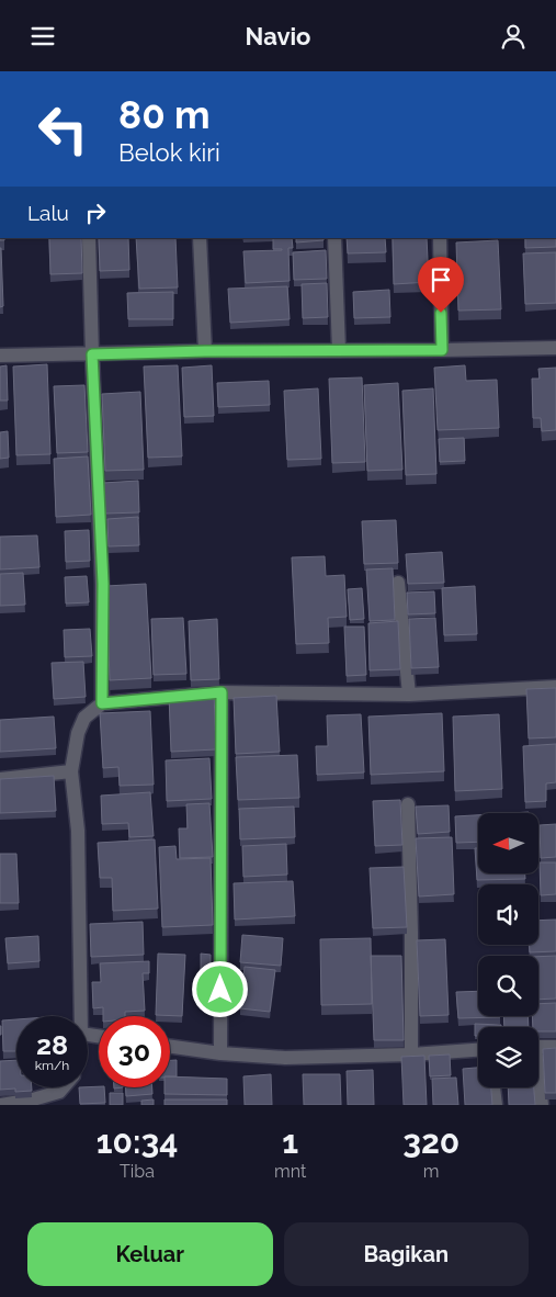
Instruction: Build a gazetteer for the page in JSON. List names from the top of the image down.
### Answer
{
  "north": "left",
  "page": {
    "header": "Navio",
    "turn": ["80 m", "Belok kiri"],
    "then": "Lalu",
    "speed": "28 km/h",
    "limit": "30",
    "eta": [
      "10:34",
      "Tiba",
      "1",
      "mnt",
      "320",
      "m"
    ],
    "buttons": ["Keluar", "Bagikan"]
  }
}
